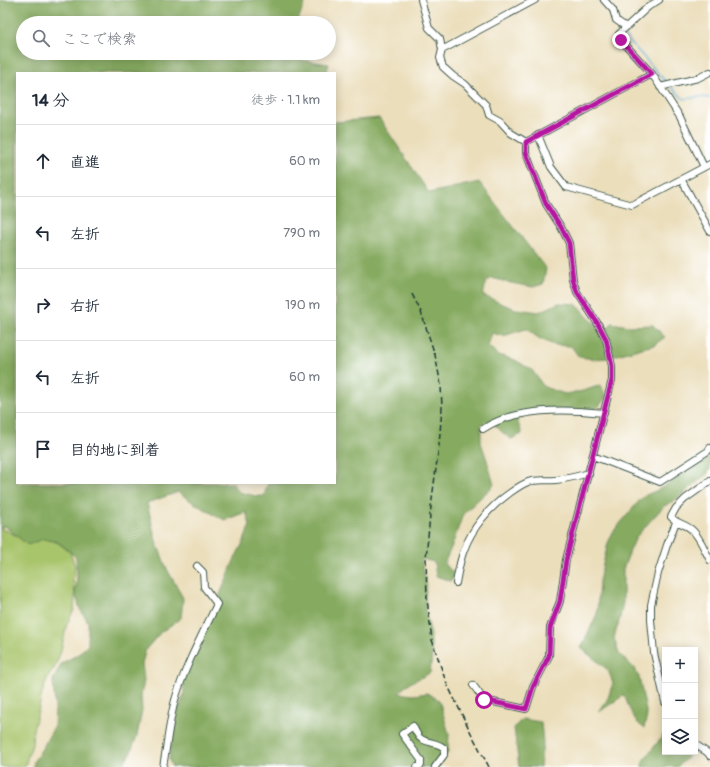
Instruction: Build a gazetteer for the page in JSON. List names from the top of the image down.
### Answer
{
  "page": {
    "search": "ここで検索",
    "heading": ["14 分", "徒歩 · 1.1 km"],
    "list": [
      ["直進", "60 m"],
      ["左折", "790 m"],
      ["右折", "190 m"],
      ["左折", "60 m"],
      "目的地に到着"
    ],
    "map_buttons": ["+", "−"]
  }
}
